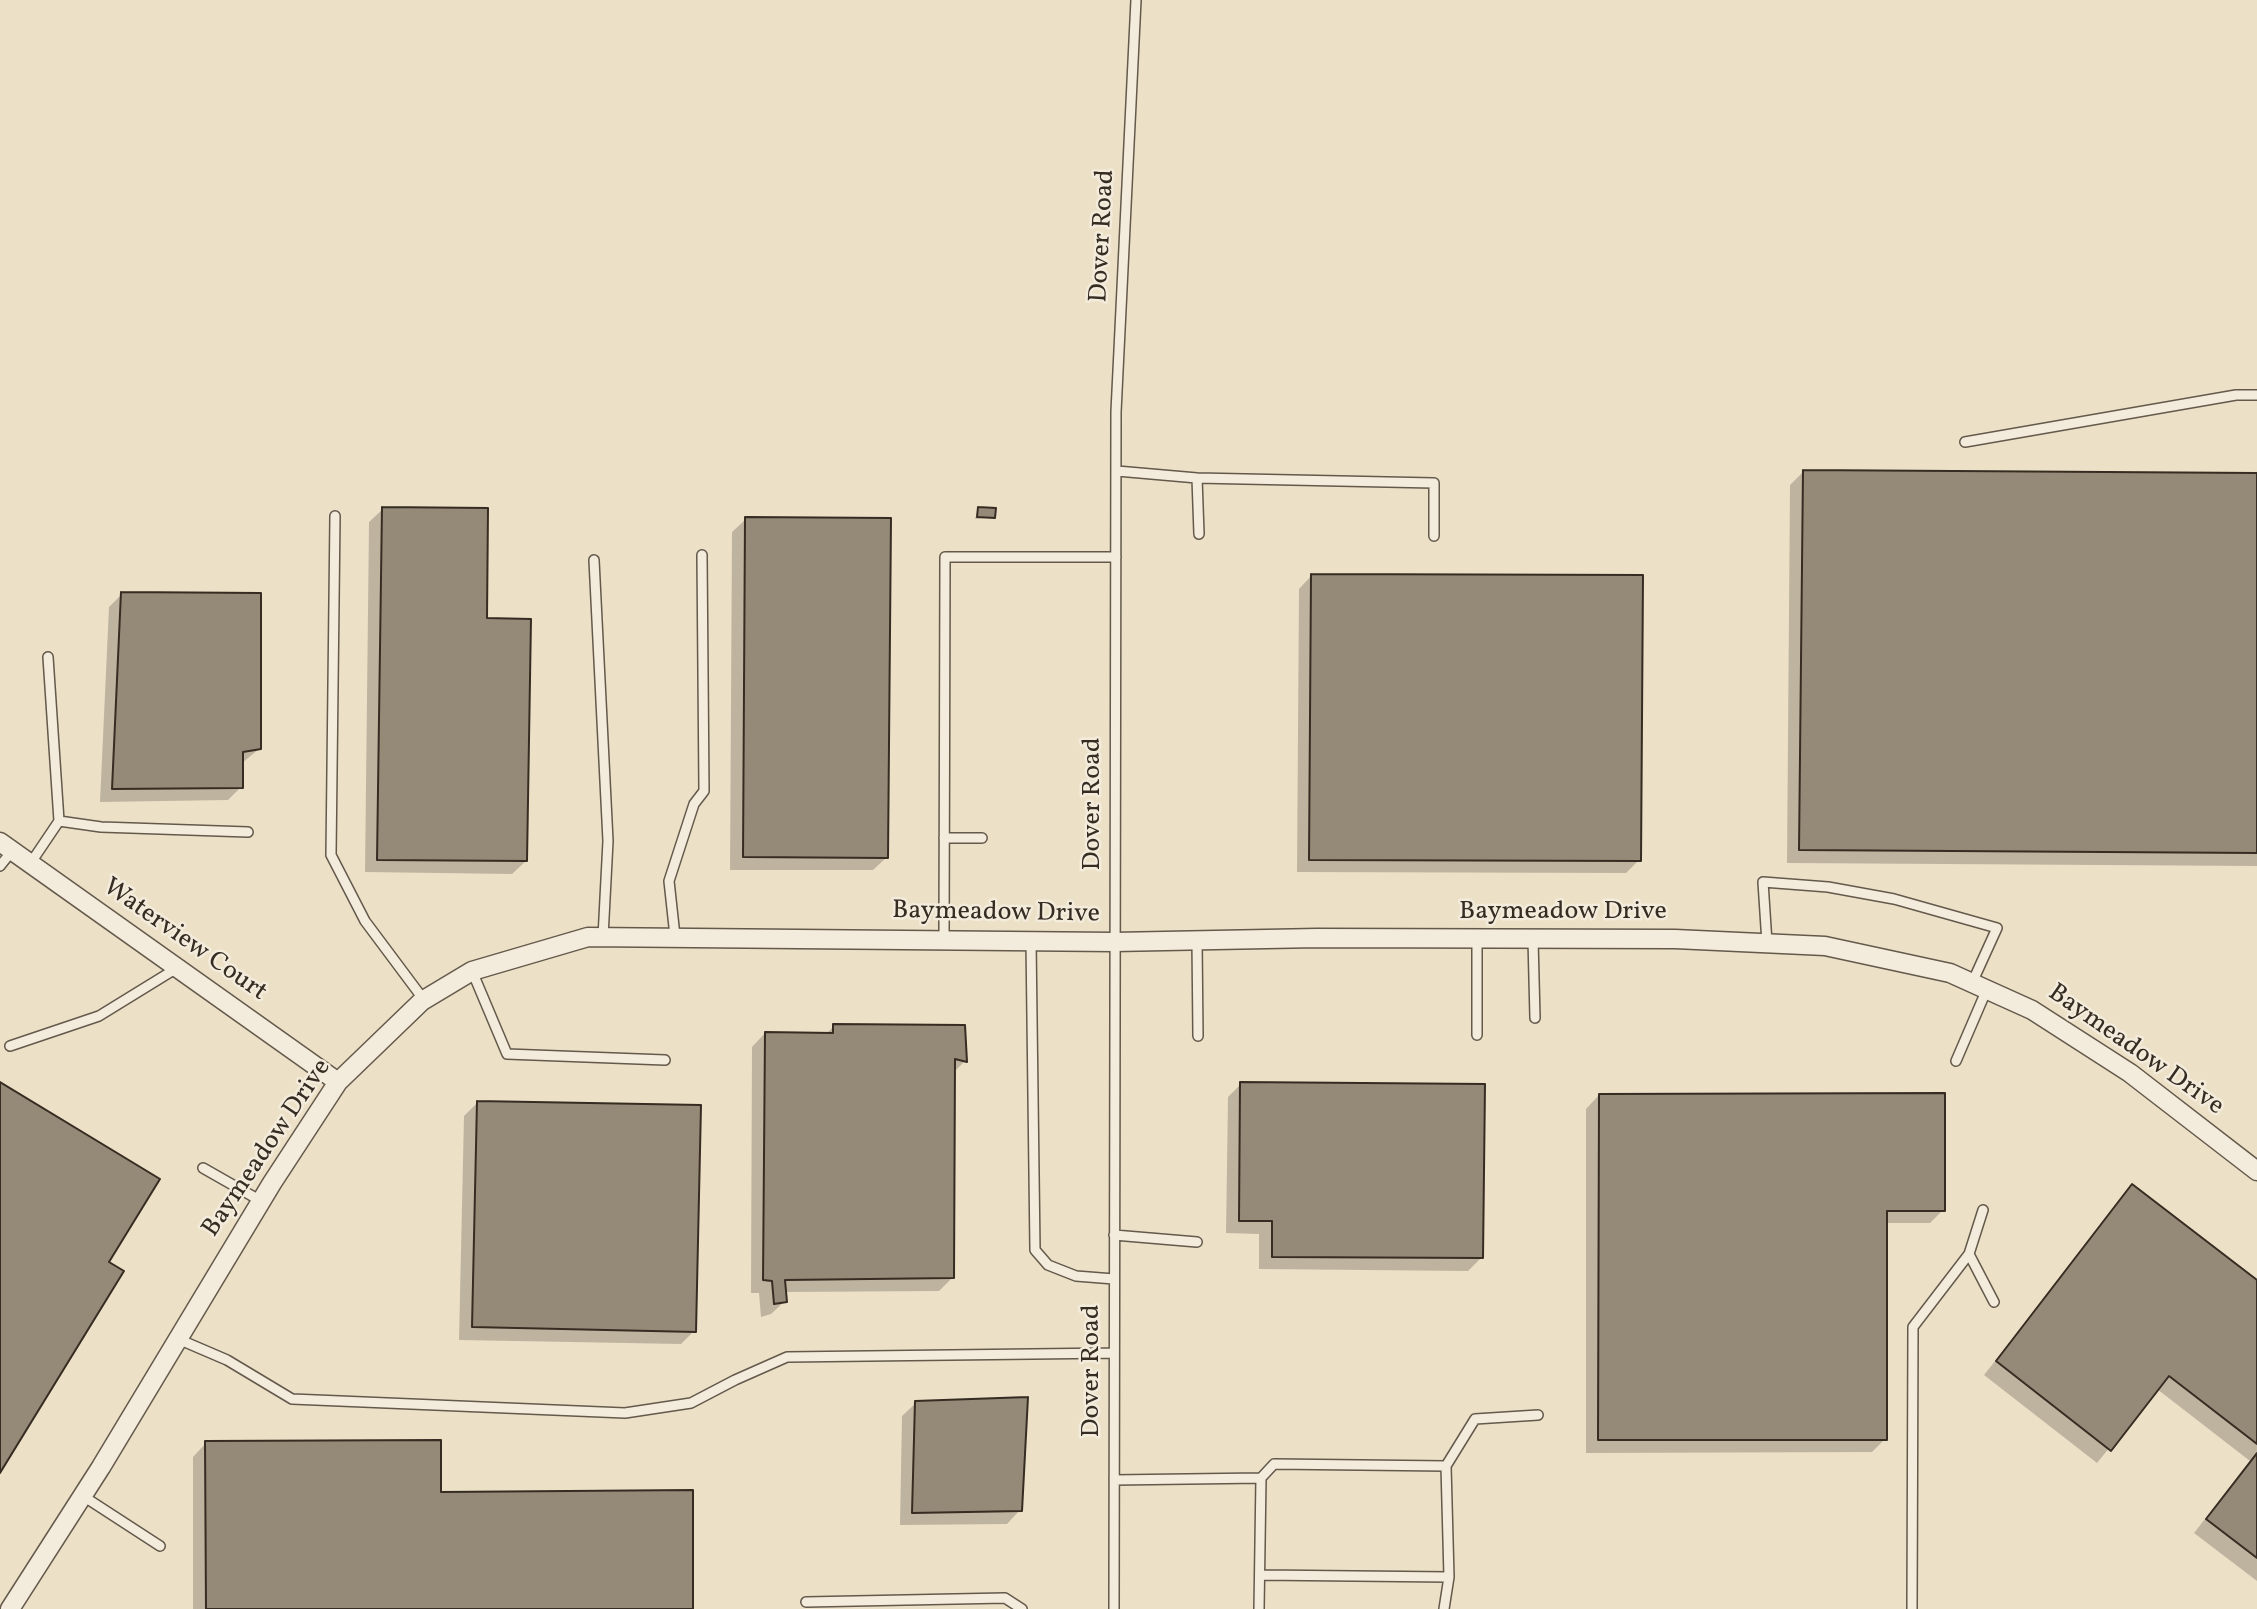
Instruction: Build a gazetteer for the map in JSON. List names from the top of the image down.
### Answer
{
  "streets": {
    "street": ["Baymeadow Drive", "Waterview Court"],
    "lane": ["Dover Road"]
  },
  "crossings": [
    ["Dover Road", "Baymeadow Drive"],
    ["Baymeadow Drive", "Waterview Court"]
  ]
}
